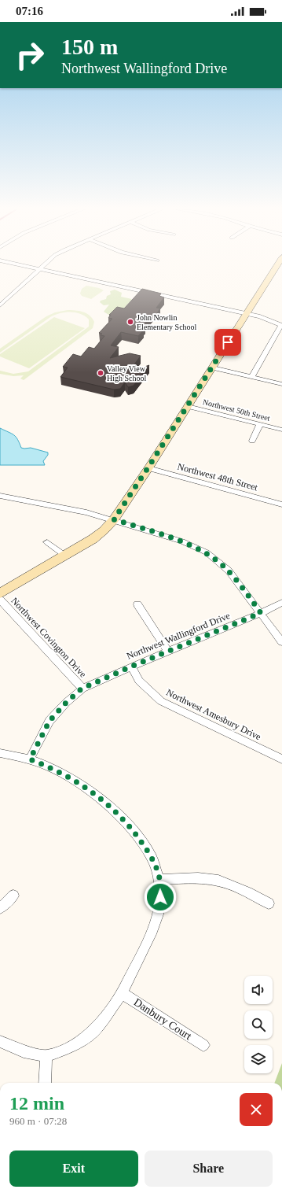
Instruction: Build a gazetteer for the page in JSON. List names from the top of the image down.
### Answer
{
  "streets": {
    "street": [
      "Northwest 50th Street",
      "Northwest 48th Street",
      "Northwest Wallingford Drive",
      "Northwest Covington Drive",
      "Northwest Amesbury Drive",
      "Danbury Court"
    ]
  },
  "crossings": [
    ["Northwest Wallingford Drive", "Northwest Covington Drive"],
    ["Northwest Wallingford Drive", "Northwest Amesbury Drive"]
  ],
  "places": ["John Nowlin Elementary School", "Valley View High School"],
  "page": {
    "status": "07:16",
    "turn": ["150 m", "Northwest Wallingford Drive"],
    "heading": ["12 min", "960 m · 07:28"],
    "buttons": ["Exit", "Share"]
  }
}
